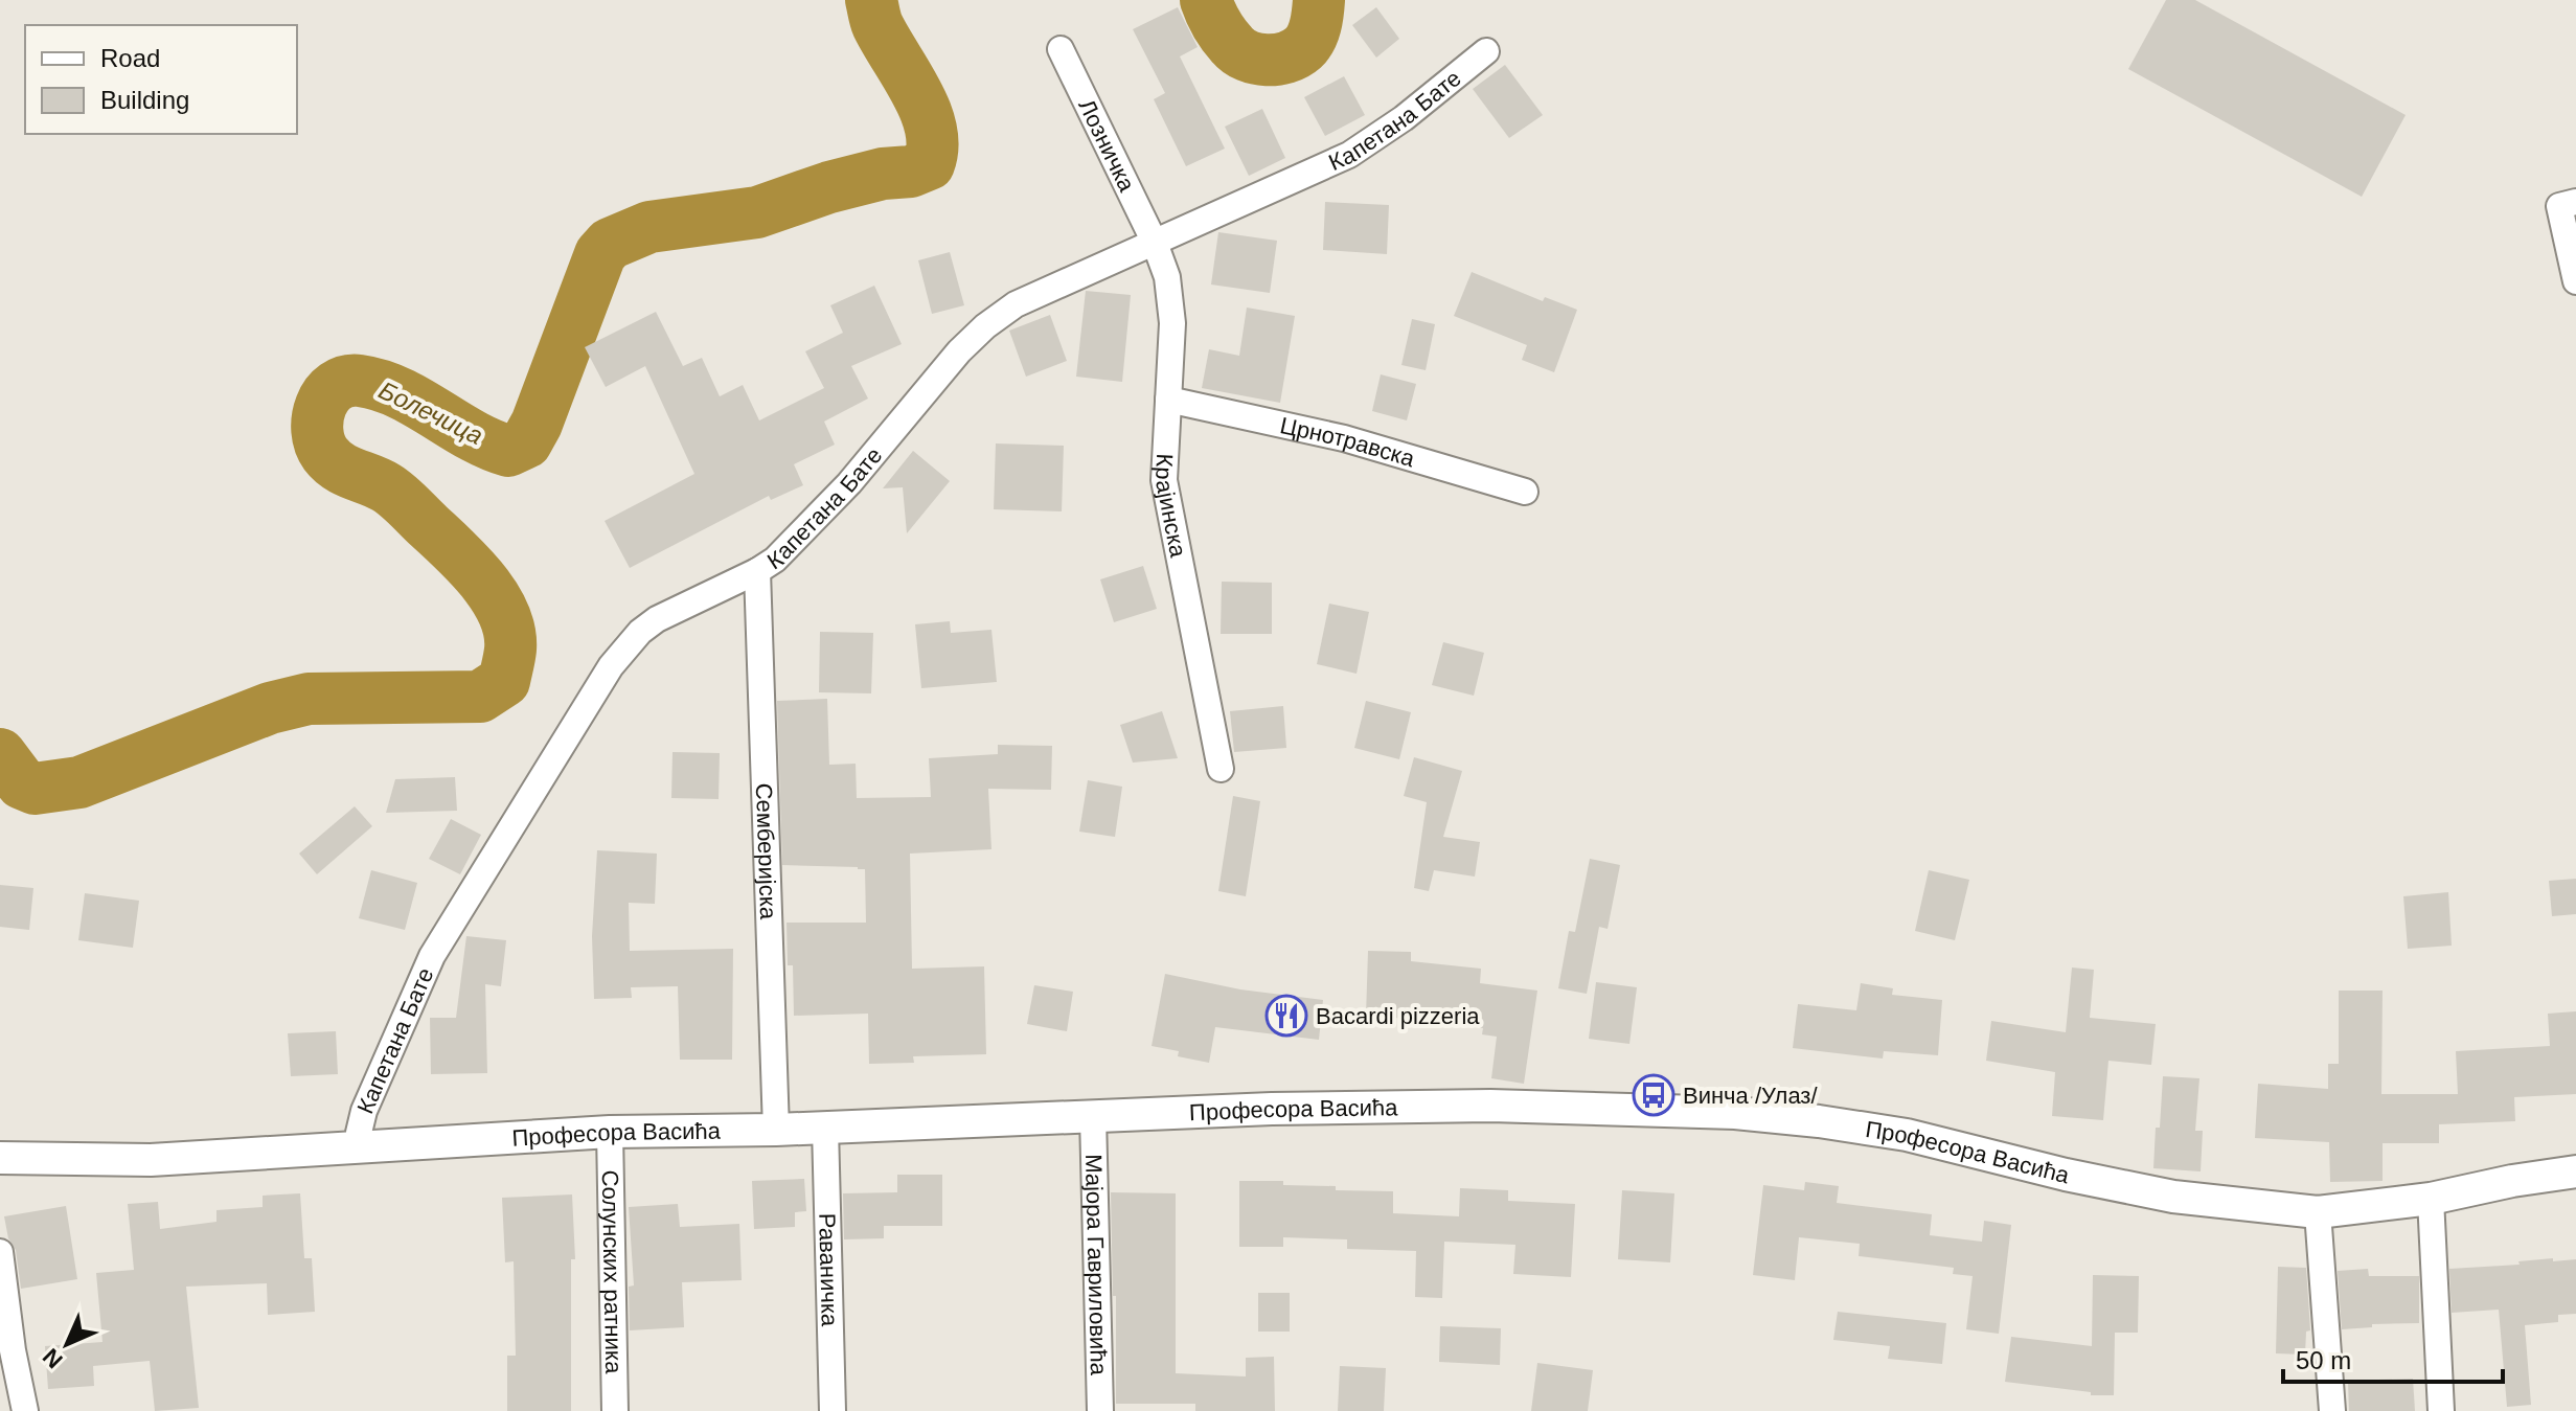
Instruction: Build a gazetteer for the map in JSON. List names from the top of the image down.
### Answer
{
  "streets": {
    "street": [
      "Капетана Бате",
      "Лозничка",
      "Црнотравска",
      "Крајинска",
      "Семберијска",
      "Професора Васића",
      "Мајора Гавриловића",
      "Раваничка",
      "Солунских ратника"
    ]
  },
  "crossings": [
    ["Капетана Бате", "Лозничка"],
    ["Капетана Бате", "Крајинска"],
    ["Капетана Бате", "Семберијска"],
    ["Капетана Бате", "Професора Васића"],
    ["Лозничка", "Крајинска"],
    ["Црнотравска", "Крајинска"],
    ["Семберијска", "Професора Васића"],
    ["Професора Васића", "Мајора Гавриловића"],
    ["Професора Васића", "Раваничка"],
    ["Професора Васића", "Солунских ратника"]
  ],
  "water": ["Болечица"],
  "places": {
    "restaurant": ["Bacardi pizzeria"],
    "bus stop": ["Винча /Улаз/"]
  },
  "legend": ["Road", "Building"],
  "scale_bar": "50 m",
  "north": "bottom left"
}
